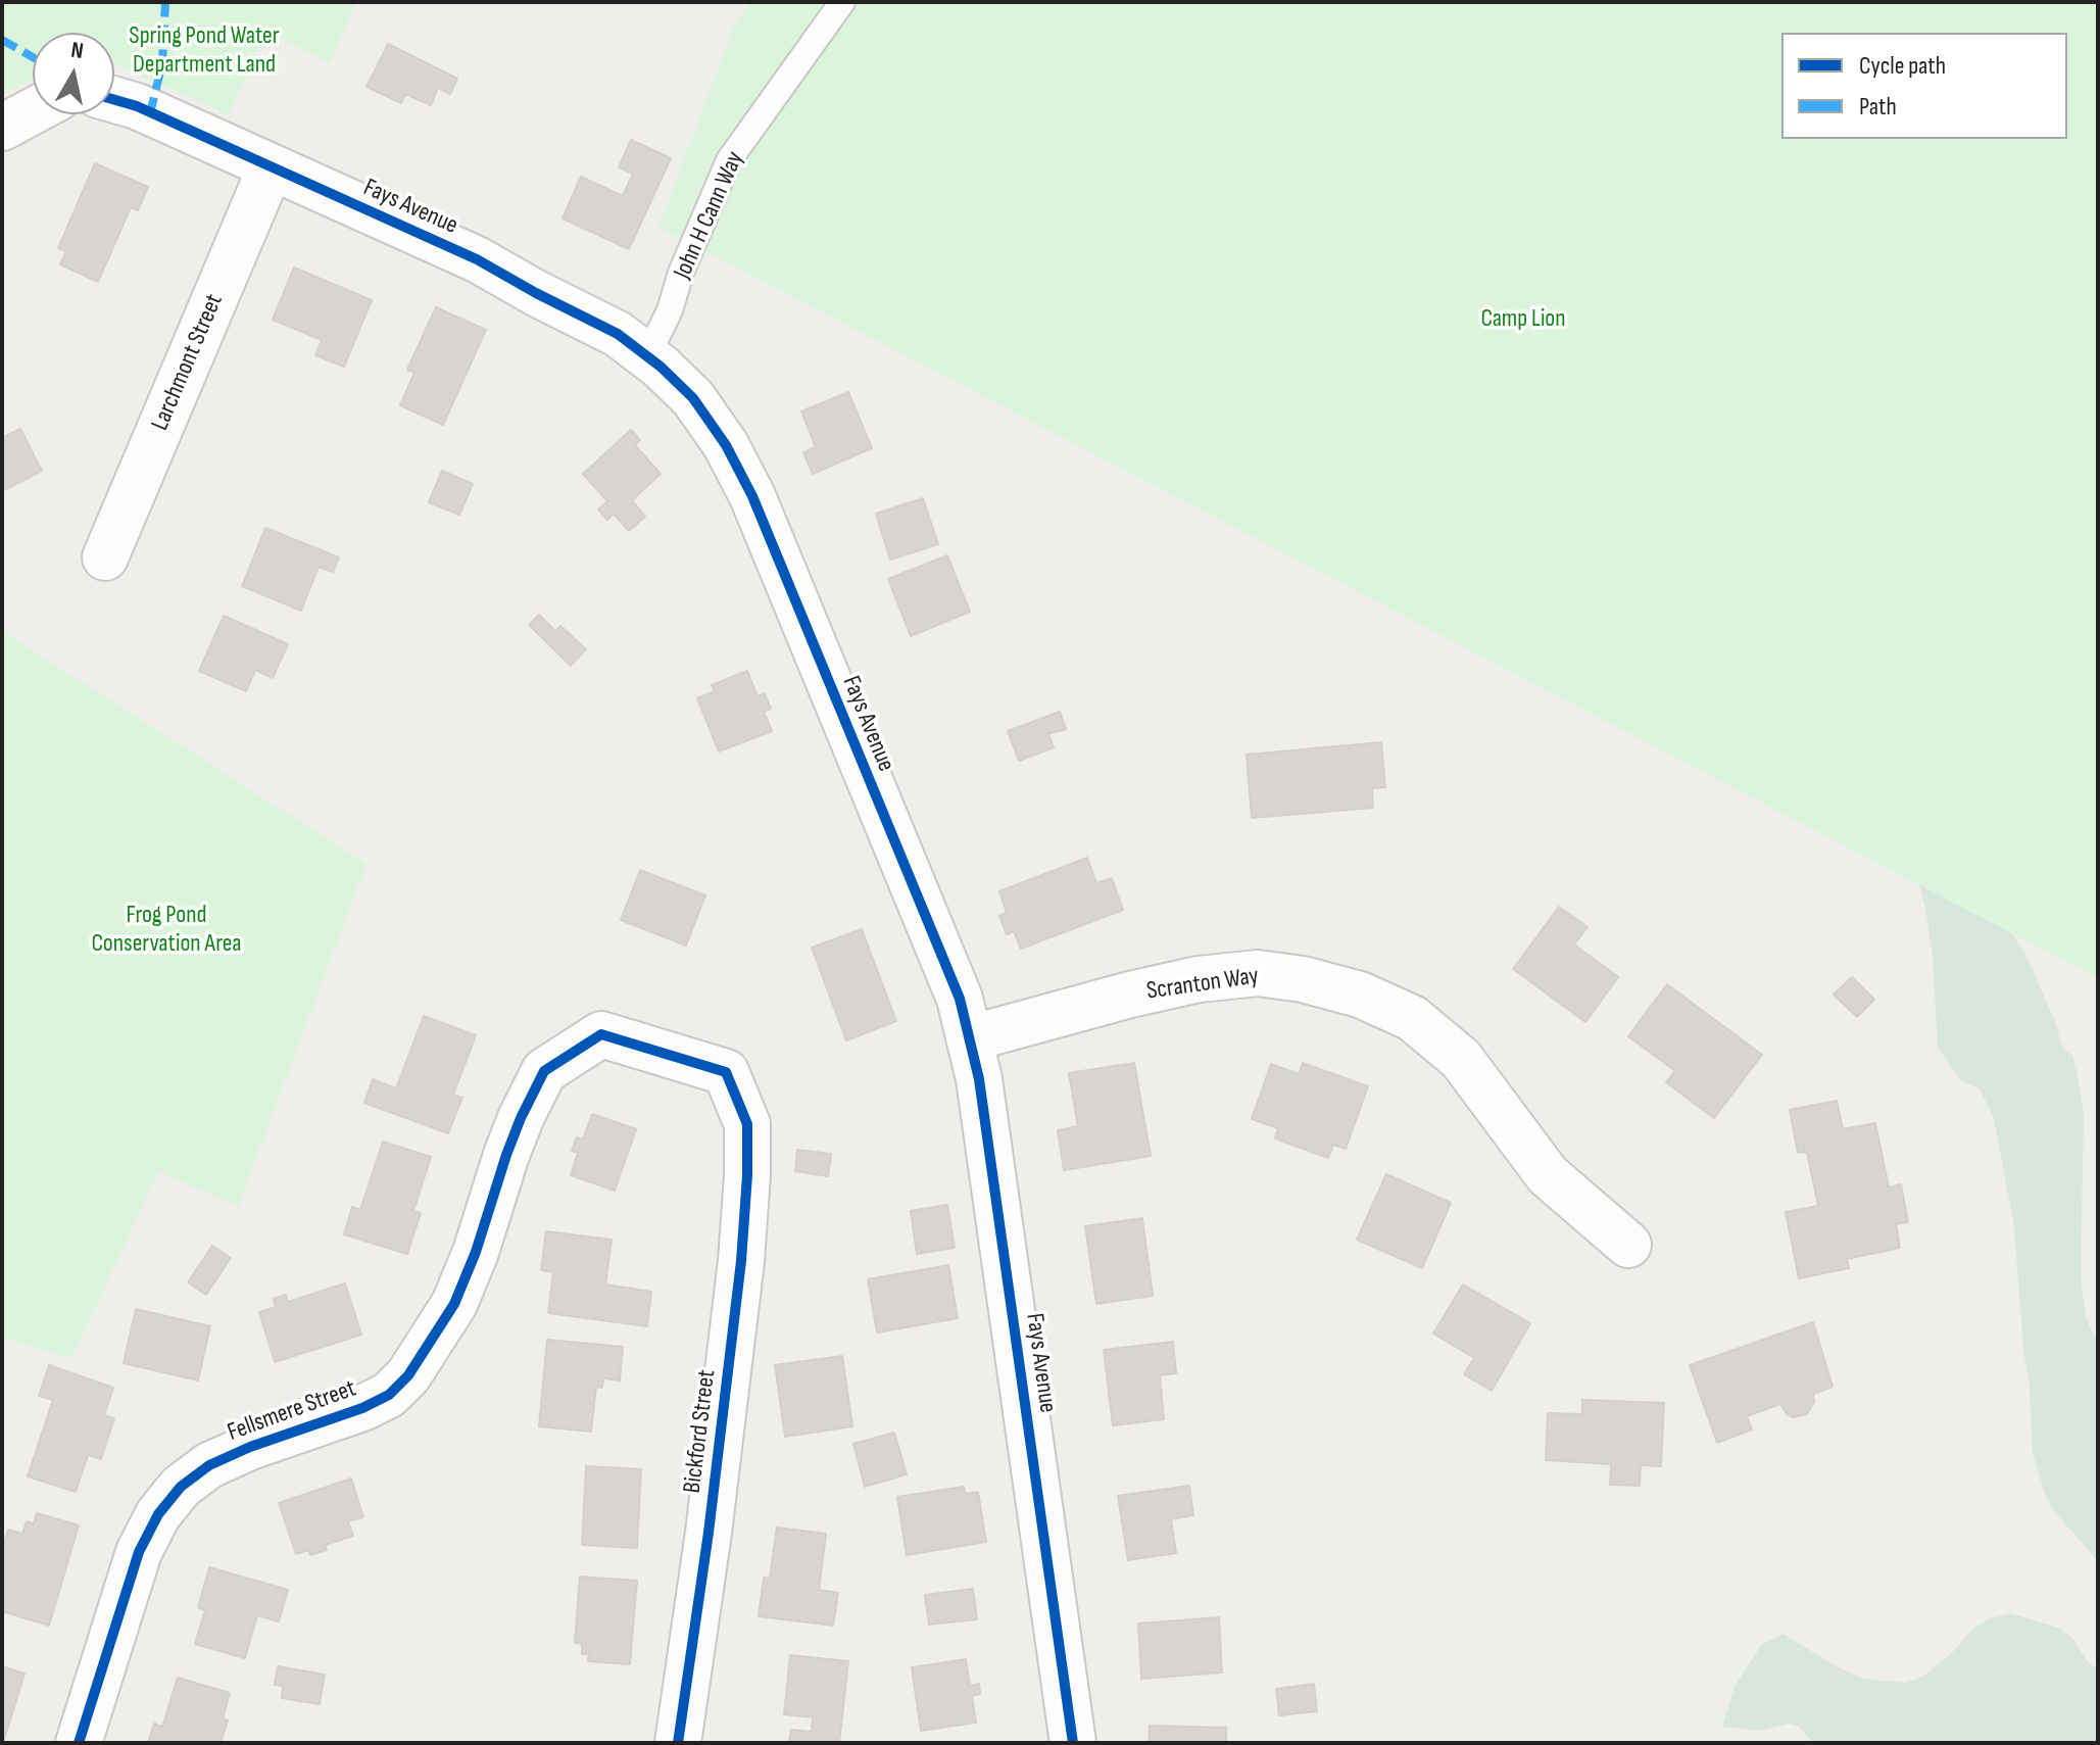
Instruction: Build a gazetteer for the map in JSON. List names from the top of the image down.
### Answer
{
  "streets": {
    "street": [
      "Fays Avenue",
      "Larchmont Street",
      "Scranton Way",
      "Fellsmere Street",
      "Bickford Street"
    ],
    "lane": ["John H Cann Way"]
  },
  "crossings": [
    ["Fays Avenue", "John H Cann Way"],
    ["Fays Avenue", "Larchmont Street"],
    ["Fays Avenue", "Scranton Way"],
    ["Fellsmere Street", "Bickford Street"]
  ],
  "parks": ["Spring Pond Water Department Land", "Camp Lion", "Frog Pond Conservation Area"],
  "legend": ["Cycle path", "Path"],
  "north": "top"
}
